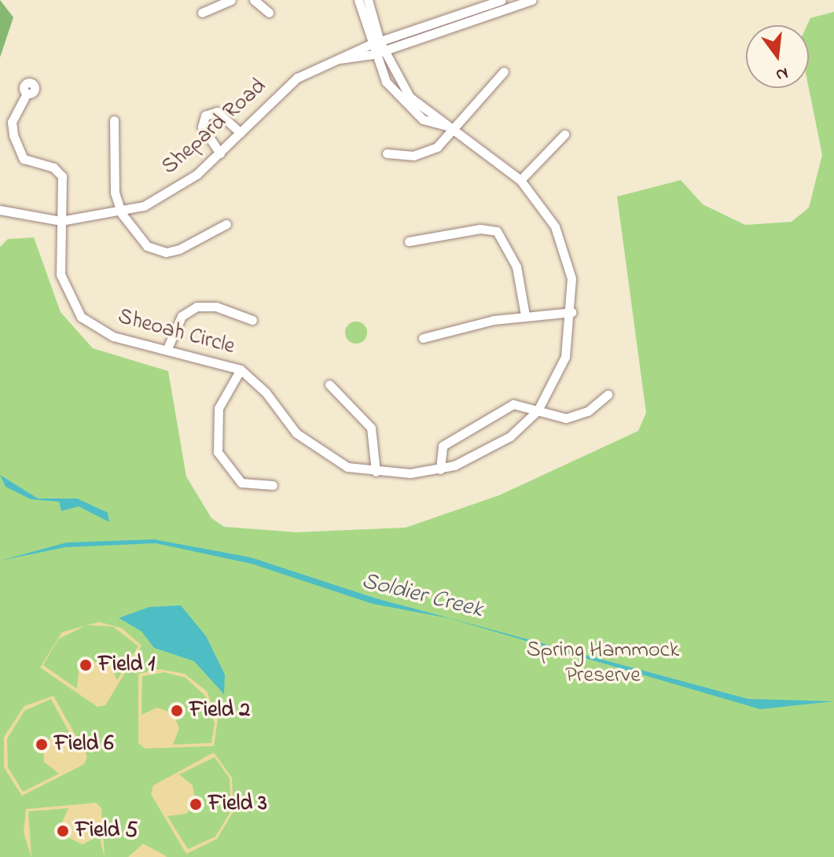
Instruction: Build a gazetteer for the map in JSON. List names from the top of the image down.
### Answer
{
  "streets": {
    "street": ["Shepard Road", "Sheoah Circle"]
  },
  "crossings": [
    ["Shepard Road", "Sheoah Circle"]
  ],
  "water": ["Soldier Creek"],
  "parks": ["Spring Hammock Preserve"],
  "places": [
    "Field 1",
    "Field 2",
    "Field 6",
    "Field 3",
    "Field 5"
  ],
  "north": "bottom"
}
